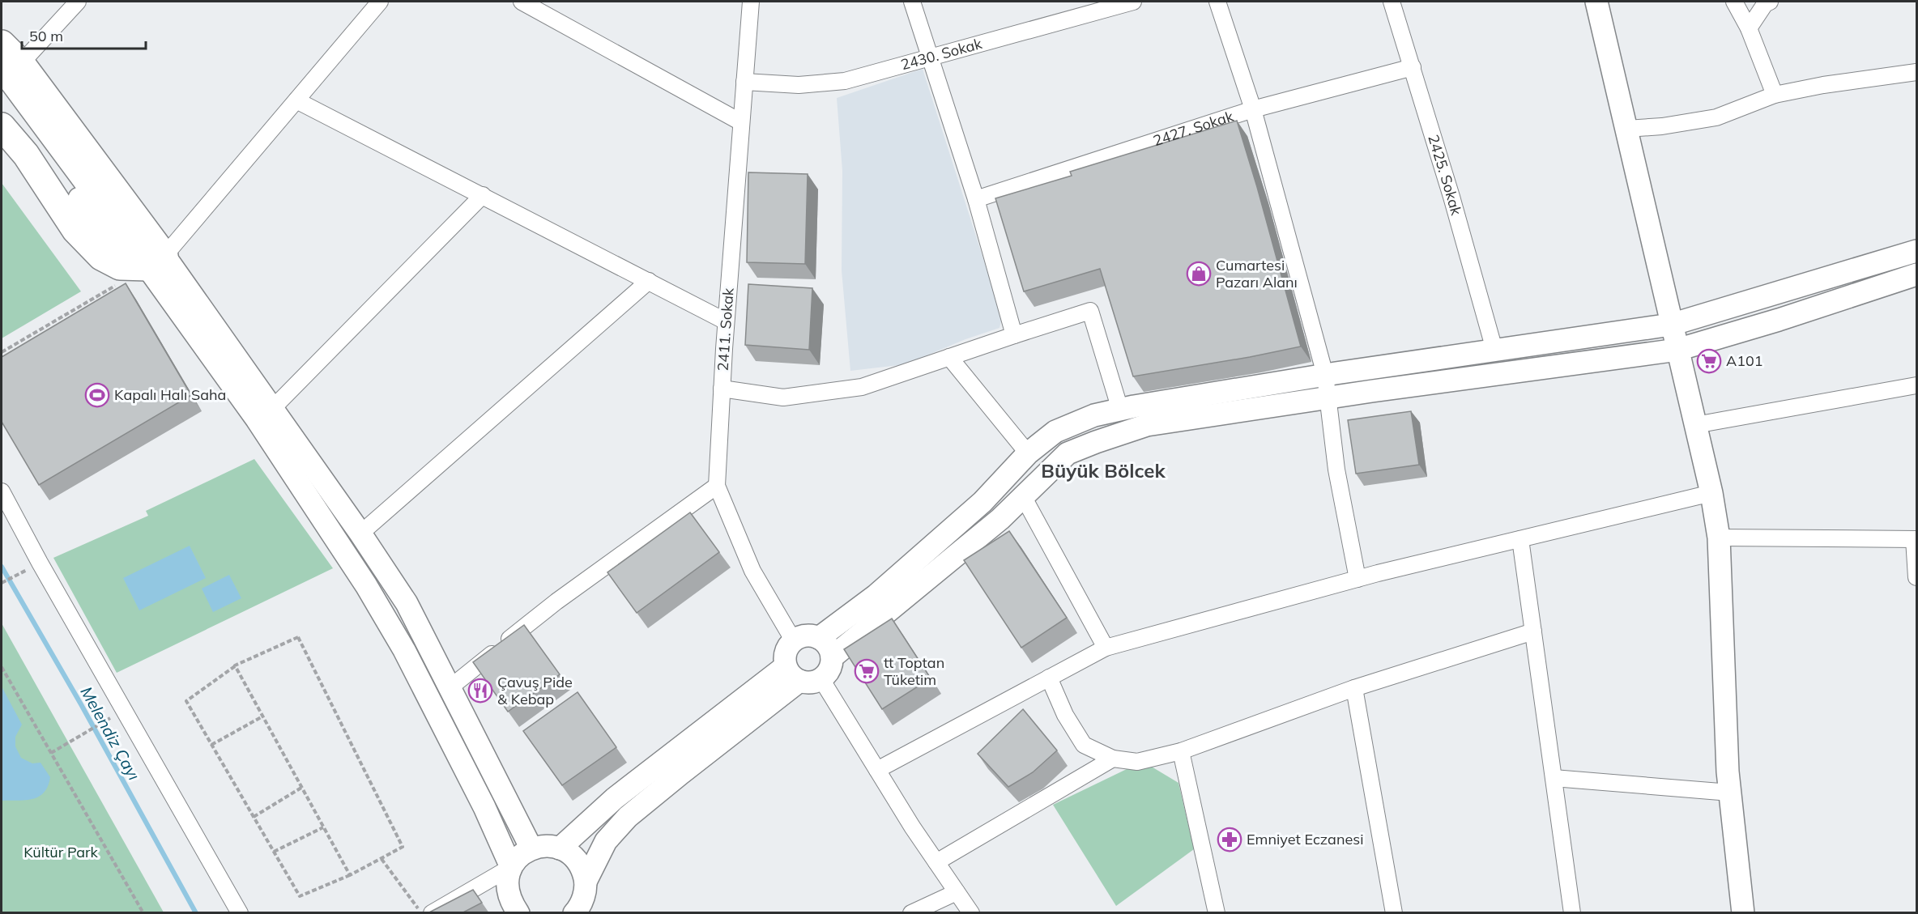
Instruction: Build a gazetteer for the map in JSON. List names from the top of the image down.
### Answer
{
  "streets": {
    "street": [
      "2430. Sokak",
      "2427. Sokak",
      "2425. Sokak",
      "2411. Sokak"
    ]
  },
  "crossings": [
    ["2430. Sokak", "2411. Sokak"],
    ["2427. Sokak", "2425. Sokak"]
  ],
  "districts": ["Büyük Bölcek"],
  "water": ["Melendiz Çayı"],
  "parks": ["Kültür Park"],
  "places": {
    "shop": ["Cumartesi Pazarı Alanı"],
    "supermarket": ["A101", "tt Toptan Tüketim"],
    "sports": ["Kapalı Halı Saha"],
    "restaurant": ["Çavuş Pide & Kebap"],
    "pharmacy": ["Emniyet Eczanesi"]
  },
  "scale_bar": "50 m"
}
